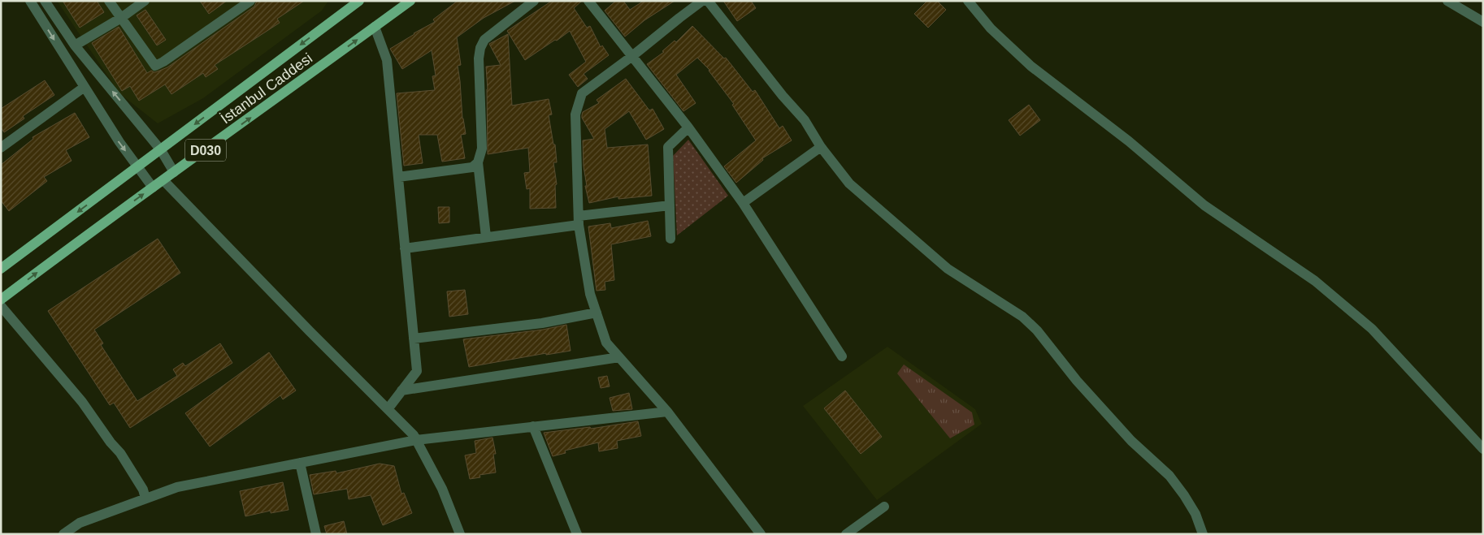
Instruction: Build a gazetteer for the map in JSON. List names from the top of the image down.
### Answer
{
  "streets": {
    "main road": ["İstanbul Caddesi", "D030"]
  }
}
